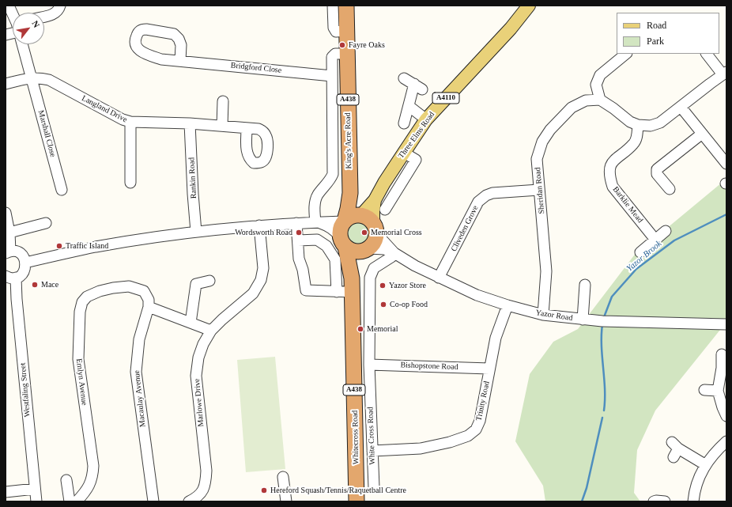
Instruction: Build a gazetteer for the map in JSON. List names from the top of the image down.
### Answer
{
  "streets": {
    "highway": ["A438", "King's Acre Road", "Whitecross Road"],
    "main road": ["A4110", "Three Elms Road"],
    "street": [
      "Bridgford Close",
      "Langland Drive",
      "Marshall Close",
      "Rankin Road",
      "Sheridan Road",
      "Barklie Mead",
      "Cliveden Grove",
      "Yazor Road",
      "Bishopstone Road",
      "Emlyn Avenue",
      "Westfaling Street",
      "Macaulay Avenue",
      "Trinity Road",
      "Marlowe Drive",
      "White Cross Road"
    ]
  },
  "crossings": [
    ["A438", "Three Elms Road"],
    ["A438", "King's Acre Road"],
    ["A438", "Yazor Road"],
    ["A438", "Whitecross Road"],
    ["Langland Drive", "Marshall Close"],
    ["Langland Drive", "Rankin Road"],
    ["Three Elms Road", "King's Acre Road"],
    ["Three Elms Road", "Yazor Road"],
    ["Three Elms Road", "Whitecross Road"],
    ["King's Acre Road", "Yazor Road"],
    ["King's Acre Road", "Whitecross Road"],
    ["Sheridan Road", "Cliveden Grove"],
    ["Sheridan Road", "Yazor Road"],
    ["Cliveden Grove", "Yazor Road"],
    ["Yazor Road", "Trinity Road"],
    ["Yazor Road", "White Cross Road"],
    ["Yazor Road", "Whitecross Road"],
    ["Bishopstone Road", "Trinity Road"],
    ["Bishopstone Road", "White Cross Road"],
    ["Emlyn Avenue", "Macaulay Avenue"],
    ["Trinity Road", "White Cross Road"]
  ],
  "water": ["Yazor Brook"],
  "places": [
    "Fayre Oaks",
    "Wordsworth Road",
    "Memorial Cross",
    "Traffic Island",
    "Mace",
    "Yazor Store",
    "Co-op Food",
    "Memorial",
    "Hereford Squash/Tennis/Raquetball Centre"
  ],
  "legend": ["Road", "Park"],
  "north": "top right"
}
